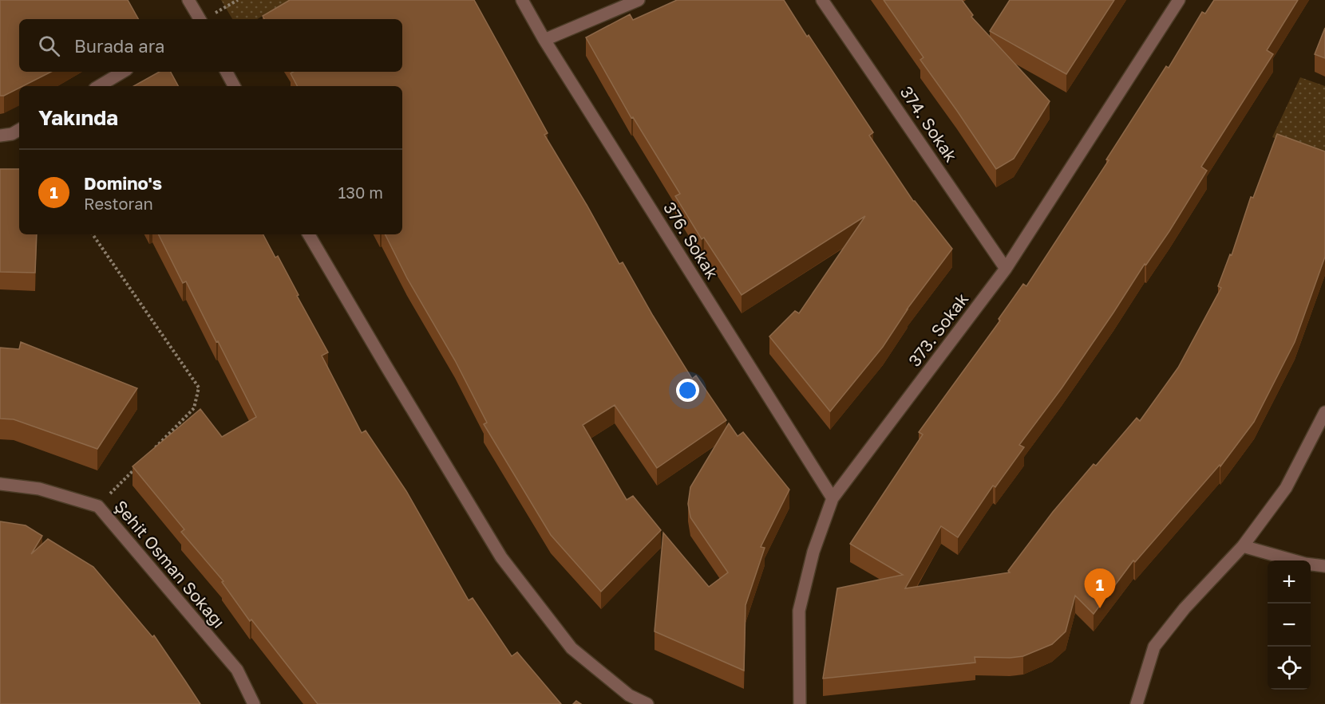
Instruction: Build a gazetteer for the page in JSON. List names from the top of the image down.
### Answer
{
  "streets": {
    "street": [
      "374. Sokak",
      "376. Sokak",
      "373. Sokak",
      "Şehit Osman Sokağı"
    ]
  },
  "crossings": [
    ["374. Sokak", "373. Sokak"],
    ["376. Sokak", "373. Sokak"]
  ],
  "page": {
    "search": "Burada ara",
    "heading": "Yakında",
    "list": [
      {
        "mark": "1",
        "name": "Domino's",
        "note": "Restoran",
        "value": "130 m"
      }
    ],
    "map_buttons": ["+", "−"],
    "pins": "1"
  }
}
